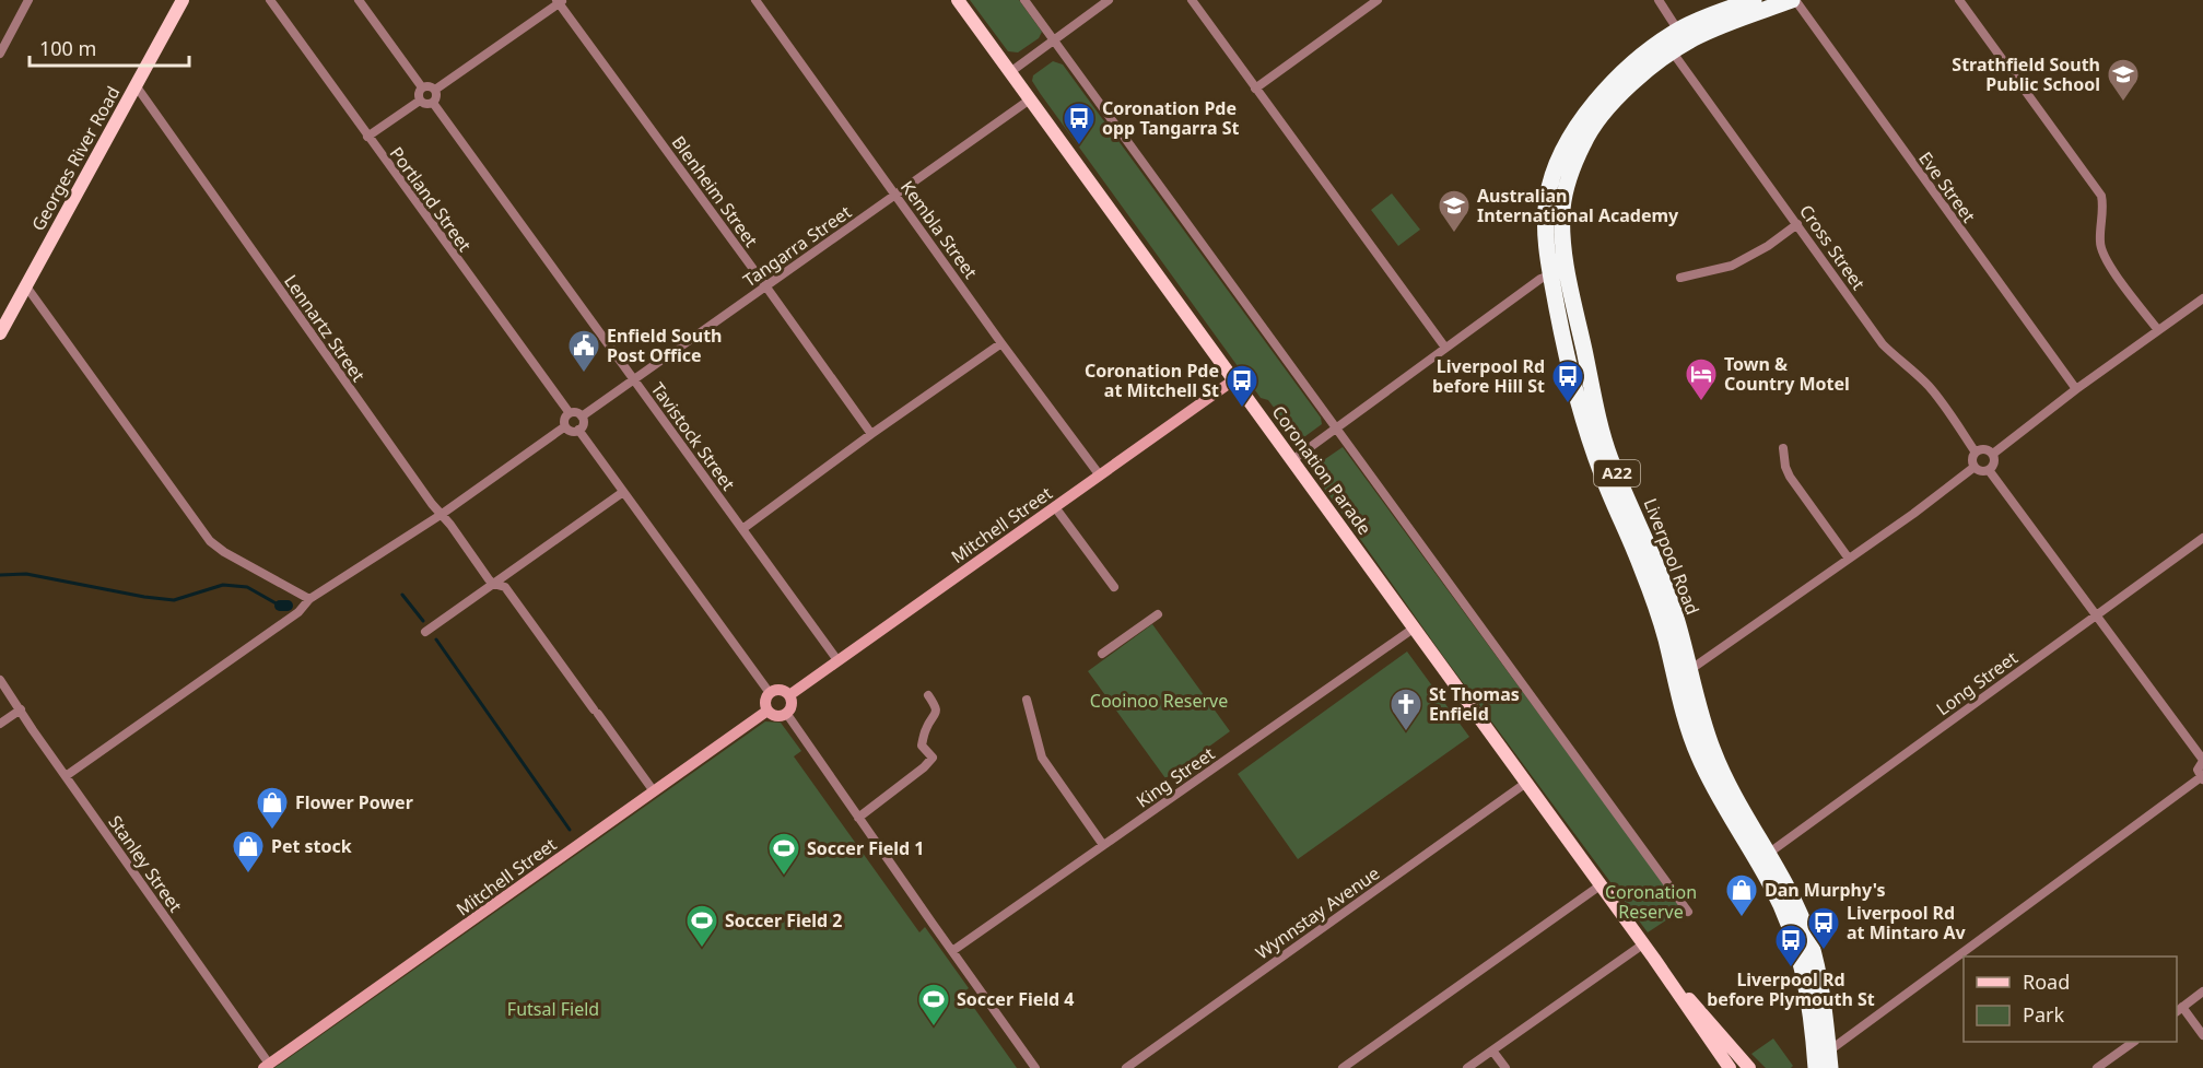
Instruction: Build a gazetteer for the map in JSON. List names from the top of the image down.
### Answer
{
  "streets": {
    "highway": ["A22", "Liverpool Road"],
    "main road": ["Georges River Road", "Coronation Parade"],
    "street": [
      "Eve Street",
      "Blenheim Street",
      "Portland Street",
      "Kembla Street",
      "Tangarra Street",
      "Cross Street",
      "Lennartz Street",
      "Tavistock Street",
      "Mitchell Street",
      "Long Street",
      "King Street",
      "Stanley Street",
      "Wynnstay Avenue"
    ]
  },
  "crossings": [
    ["Georges River Road", "Lennartz Street"],
    ["Eve Street", "Liverpool Road"],
    ["Blenheim Street", "Tangarra Street"],
    ["Portland Street", "Tangarra Street"],
    ["Kembla Street", "Tangarra Street"],
    ["Kembla Street", "Mitchell Street"],
    ["Tangarra Street", "Tavistock Street"],
    ["Tangarra Street", "Coronation Parade"],
    ["Cross Street", "Liverpool Road"],
    ["Lennartz Street", "Mitchell Street"],
    ["Tavistock Street", "Mitchell Street"],
    ["Coronation Parade", "Mitchell Street"],
    ["Coronation Parade", "King Street"],
    ["Coronation Parade", "Wynnstay Avenue"],
    ["Mitchell Street", "Stanley Street"],
    ["Liverpool Road", "Long Street"]
  ],
  "parks": ["Cooinoo Reserve", "Coronation Reserve", "Futsal Field"],
  "places": {
    "school or university": ["Strathfield South Public School", "Australian International Academy"],
    "bus stop": [
      "Coronation Pde opp Tangarra St",
      "Liverpool Rd before Hill St",
      "Coronation Pde at Mitchell St",
      "Liverpool Rd at Mintaro Av",
      "Liverpool Rd before Plymouth St"
    ],
    "public building": ["Enfield South Post Office"],
    "hotel": ["Town & Country Motel"],
    "church": ["St Thomas Enfield"],
    "shop": ["Flower Power", "Pet stock", "Dan Murphy's"],
    "sports": ["Soccer Field 1", "Soccer Field 2", "Soccer Field 4"]
  },
  "legend": ["Road", "Park"],
  "scale_bar": "100 m"
}
